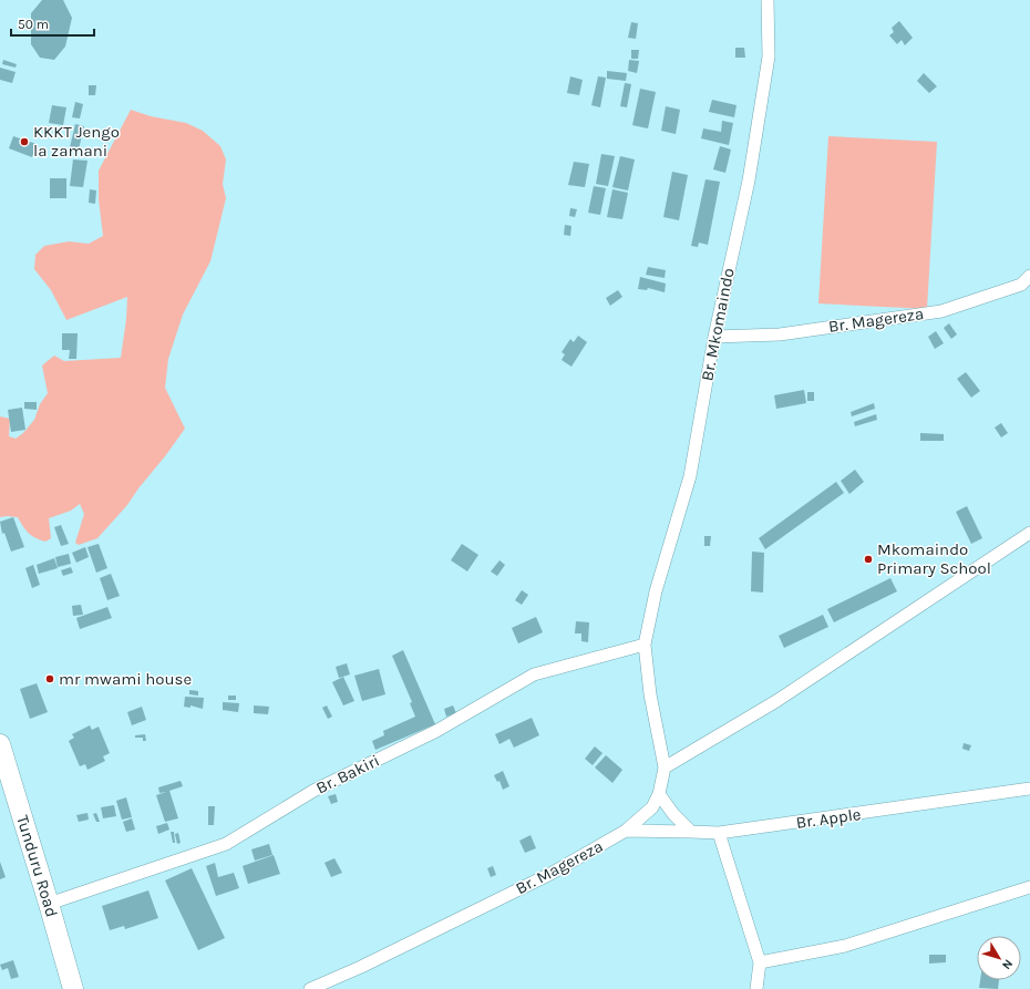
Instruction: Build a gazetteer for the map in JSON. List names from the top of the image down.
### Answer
{
  "streets": {
    "highway": ["Tunduru Road"],
    "street": [
      "Br. Magereza",
      "Br. Mkomaindo",
      "Br. Bakiri",
      "Br. Apple"
    ]
  },
  "crossings": [
    ["Br. Magereza", "Br. Mkomaindo"],
    ["Br. Magereza", "Br. Bakiri"],
    ["Br. Magereza", "Br. Apple"],
    ["Br. Mkomaindo", "Br. Bakiri"],
    ["Br. Bakiri", "Tunduru Road"]
  ],
  "places": ["KKKT Jengo la zamani", "Mkomaindo Primary School", "mr mwami house"],
  "scale_bar": "50 m",
  "north": "bottom right"
}
